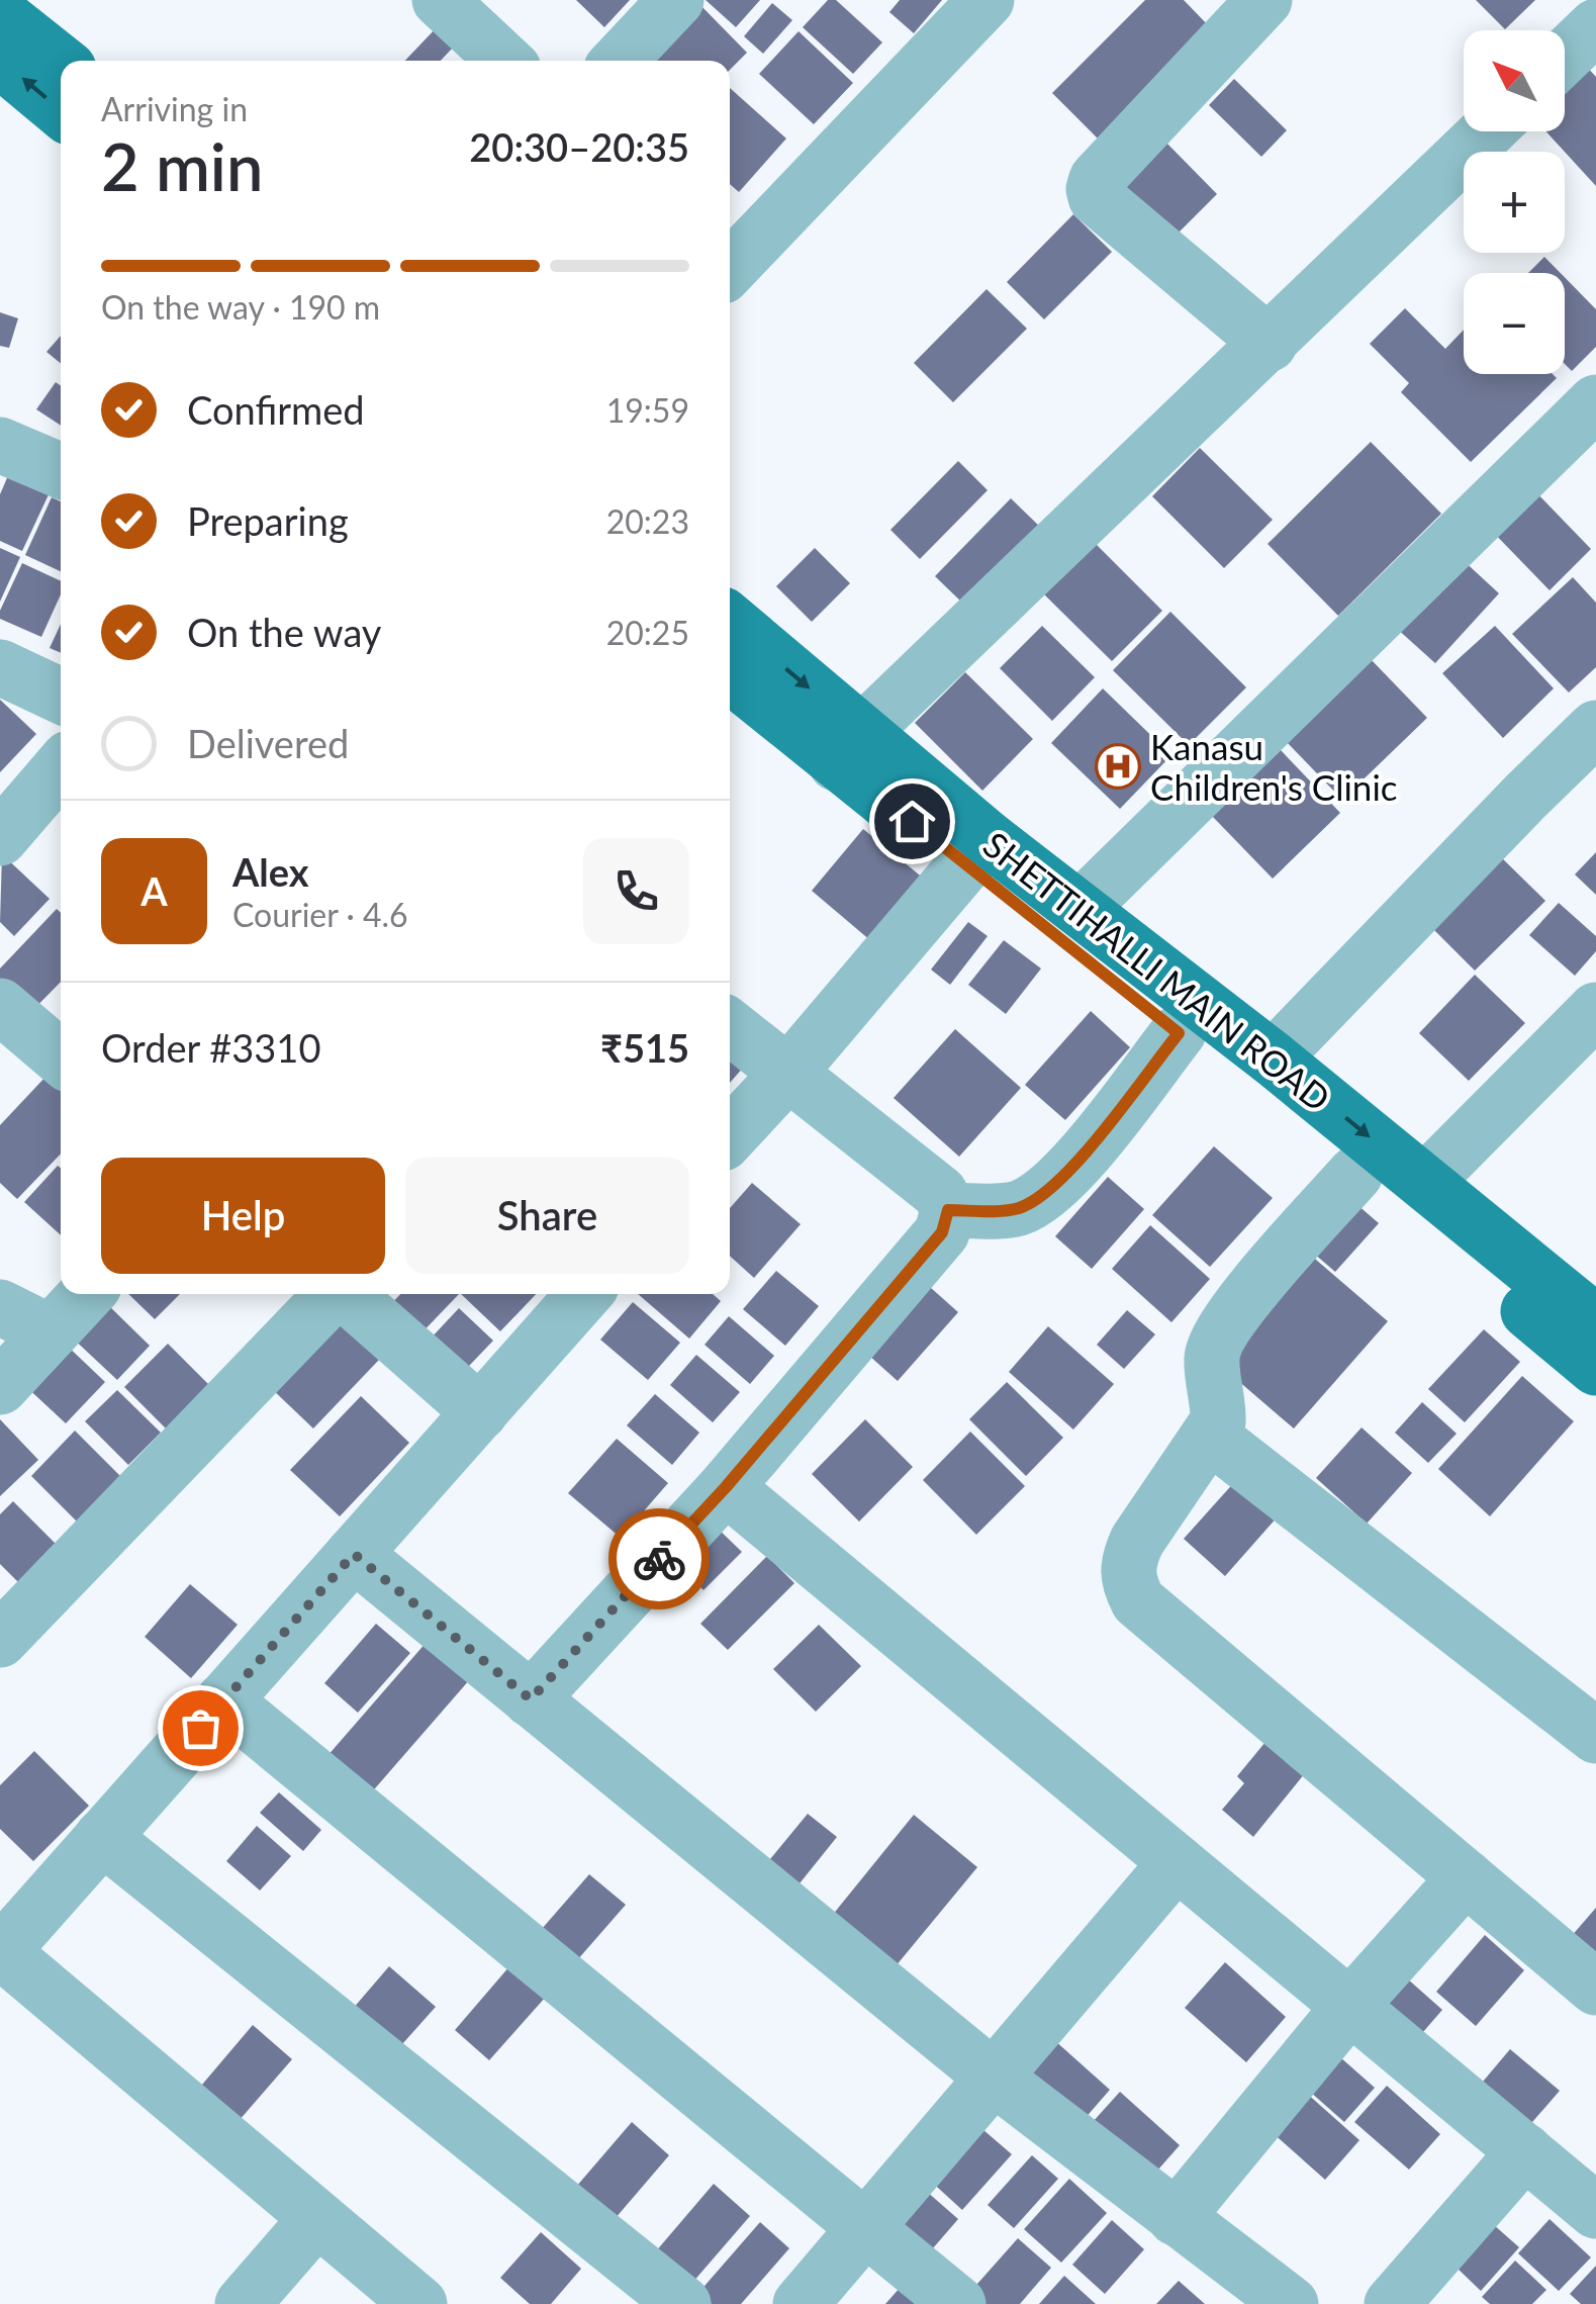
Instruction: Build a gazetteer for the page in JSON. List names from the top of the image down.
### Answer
{
  "streets": {
    "main road": ["SHETTIHALLI MAIN ROAD"]
  },
  "places": {
    "hospital": ["Kanasu Children's Clinic"]
  },
  "north": "top left",
  "page": {
    "map_buttons": ["+", "−"],
    "heading": ["2 min", "Arriving in", "20:30–20:35"],
    "panel": [
      "Alex",
      "Courier · 4.6",
      "Order #3310",
      "₹515"
    ],
    "bar": "On the way · 190 m",
    "list": [
      ["Confirmed", "19:59"],
      ["Preparing", "20:23"],
      ["On the way", "20:25"],
      "Delivered"
    ],
    "round": "A",
    "buttons": ["Help", "Share"]
  }
}
